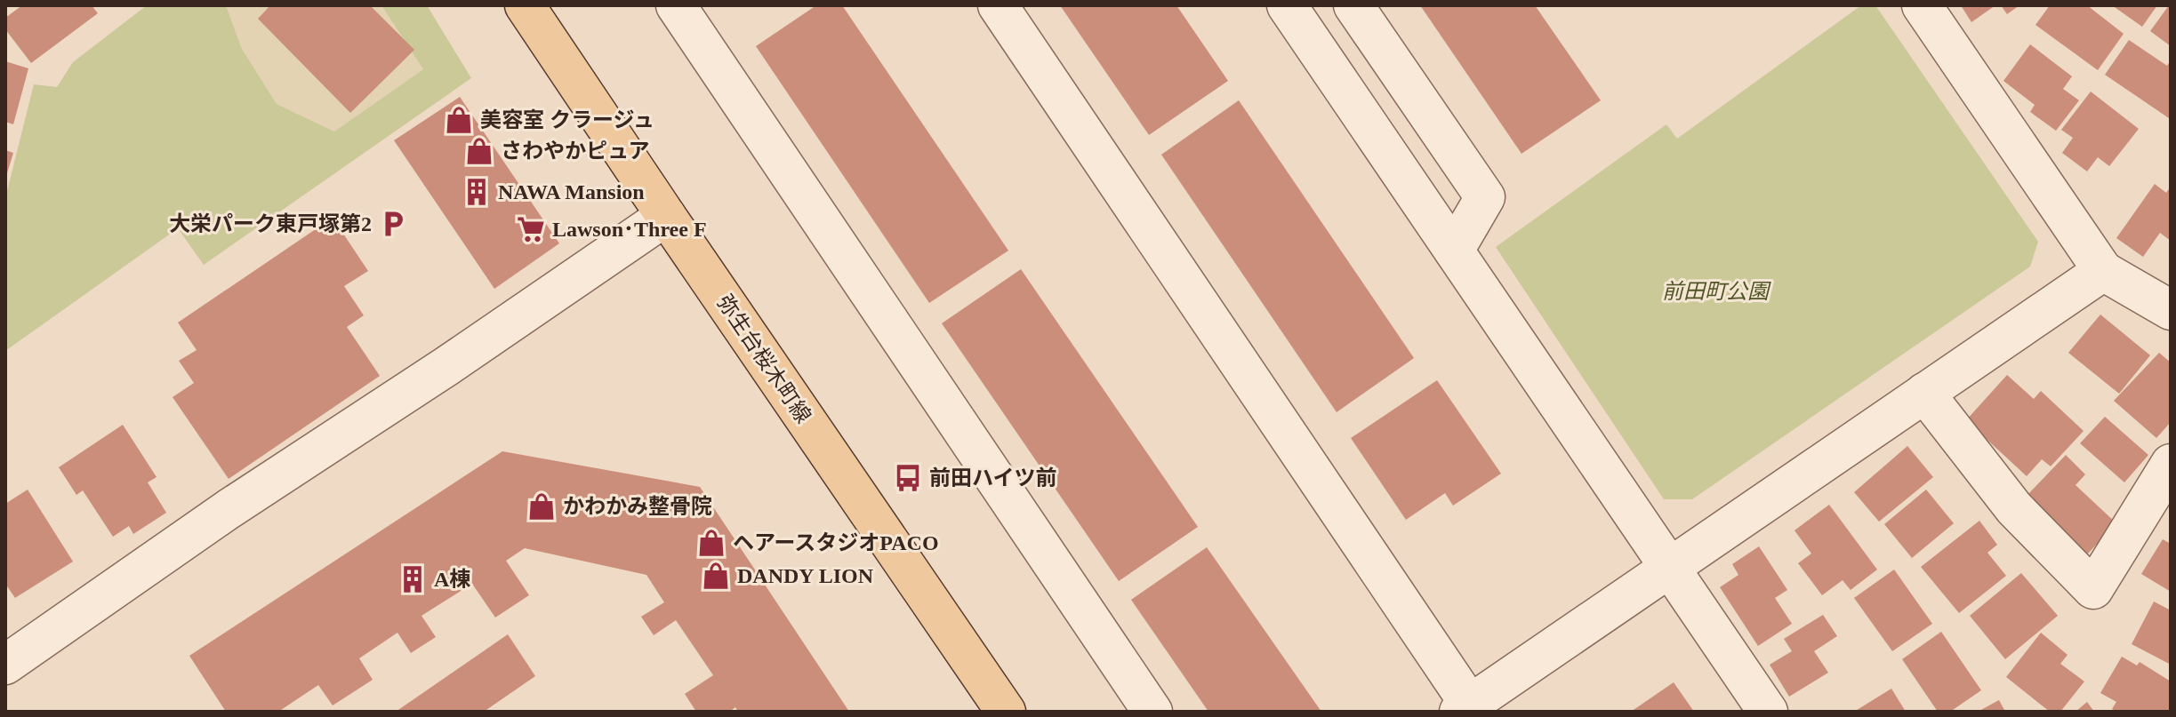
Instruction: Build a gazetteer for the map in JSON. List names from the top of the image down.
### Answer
{
  "streets": {
    "main road": ["弥生台桜木町線"]
  },
  "parks": ["前田町公園"],
  "places": {
    "shop": [
      "美容室 クラージュ",
      "さわやかピュア",
      "かわかみ整骨院",
      "ヘアースタジオPACO",
      "DANDY LION"
    ],
    "building": ["NAWA Mansion", "A棟"],
    "parking": ["大栄パーク東戸塚第2"],
    "supermarket": ["Lawson･Three F"],
    "bus stop": ["前田ハイツ前"]
  }
}
